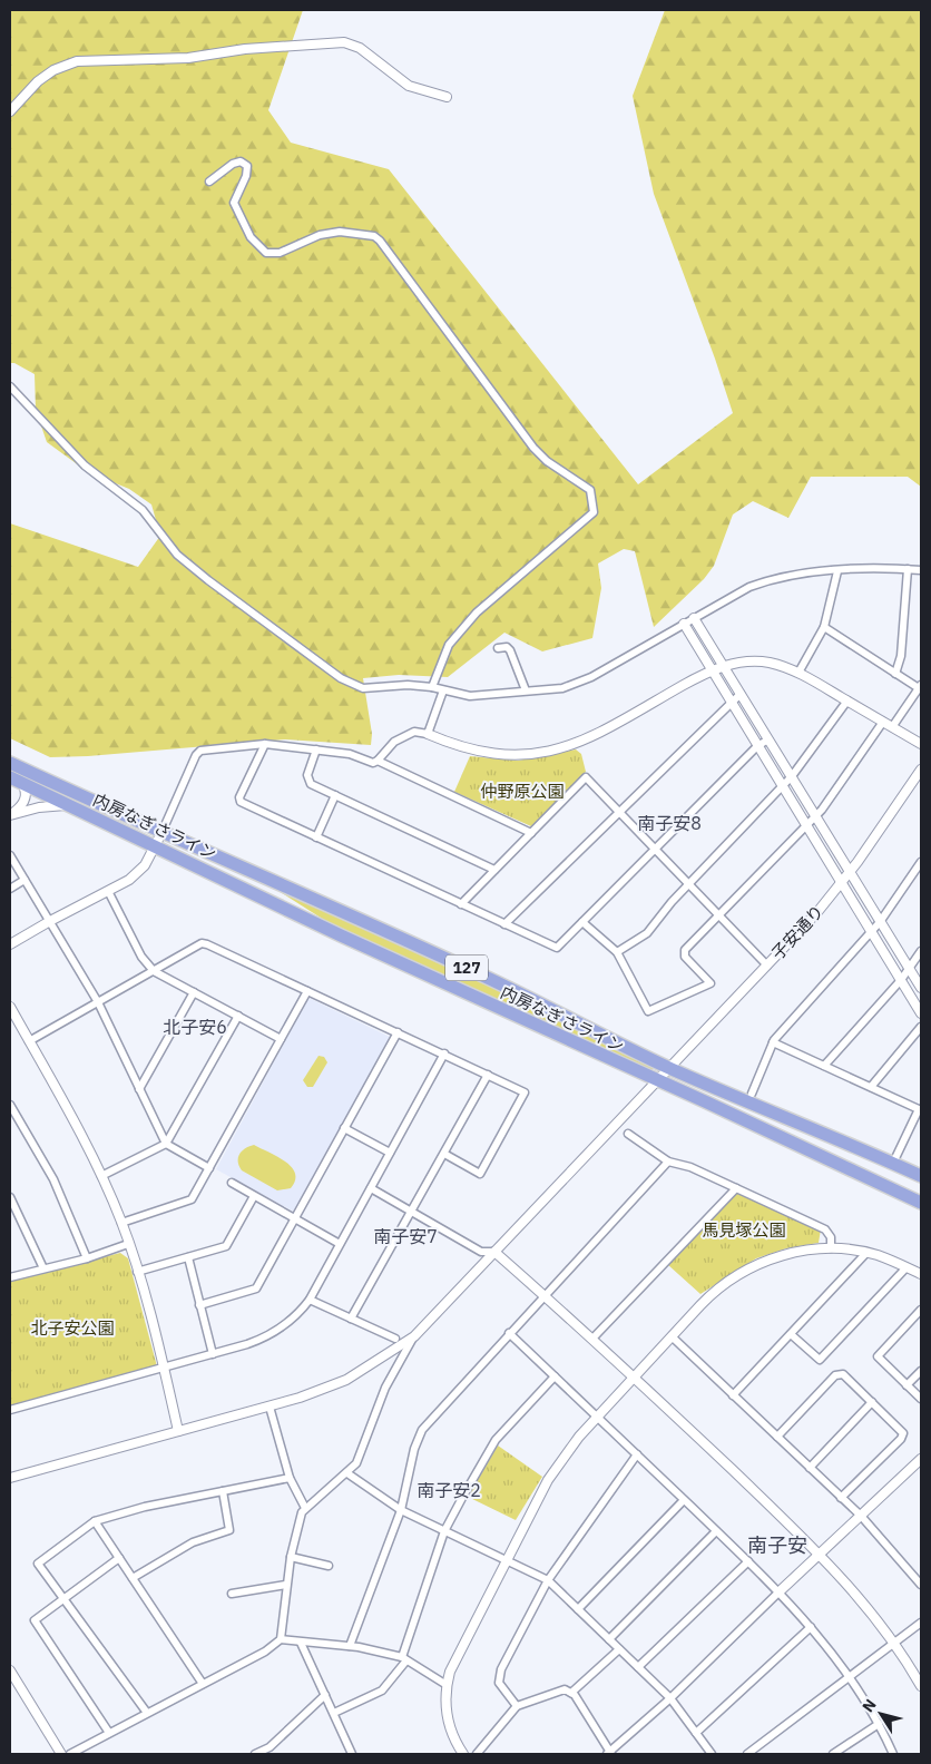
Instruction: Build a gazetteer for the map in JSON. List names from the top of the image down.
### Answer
{
  "streets": {
    "highway": ["内房なぎさライン", "127"],
    "street": ["子安通り"]
  },
  "crossings": [
    ["内房なぎさライン", "子安通り"]
  ],
  "districts": [
    "南子安8",
    "北子安6",
    "南子安7",
    "南子安2",
    "南子安"
  ],
  "parks": ["仲野原公園", "馬見塚公園", "北子安公園"],
  "north": "top left"
}
